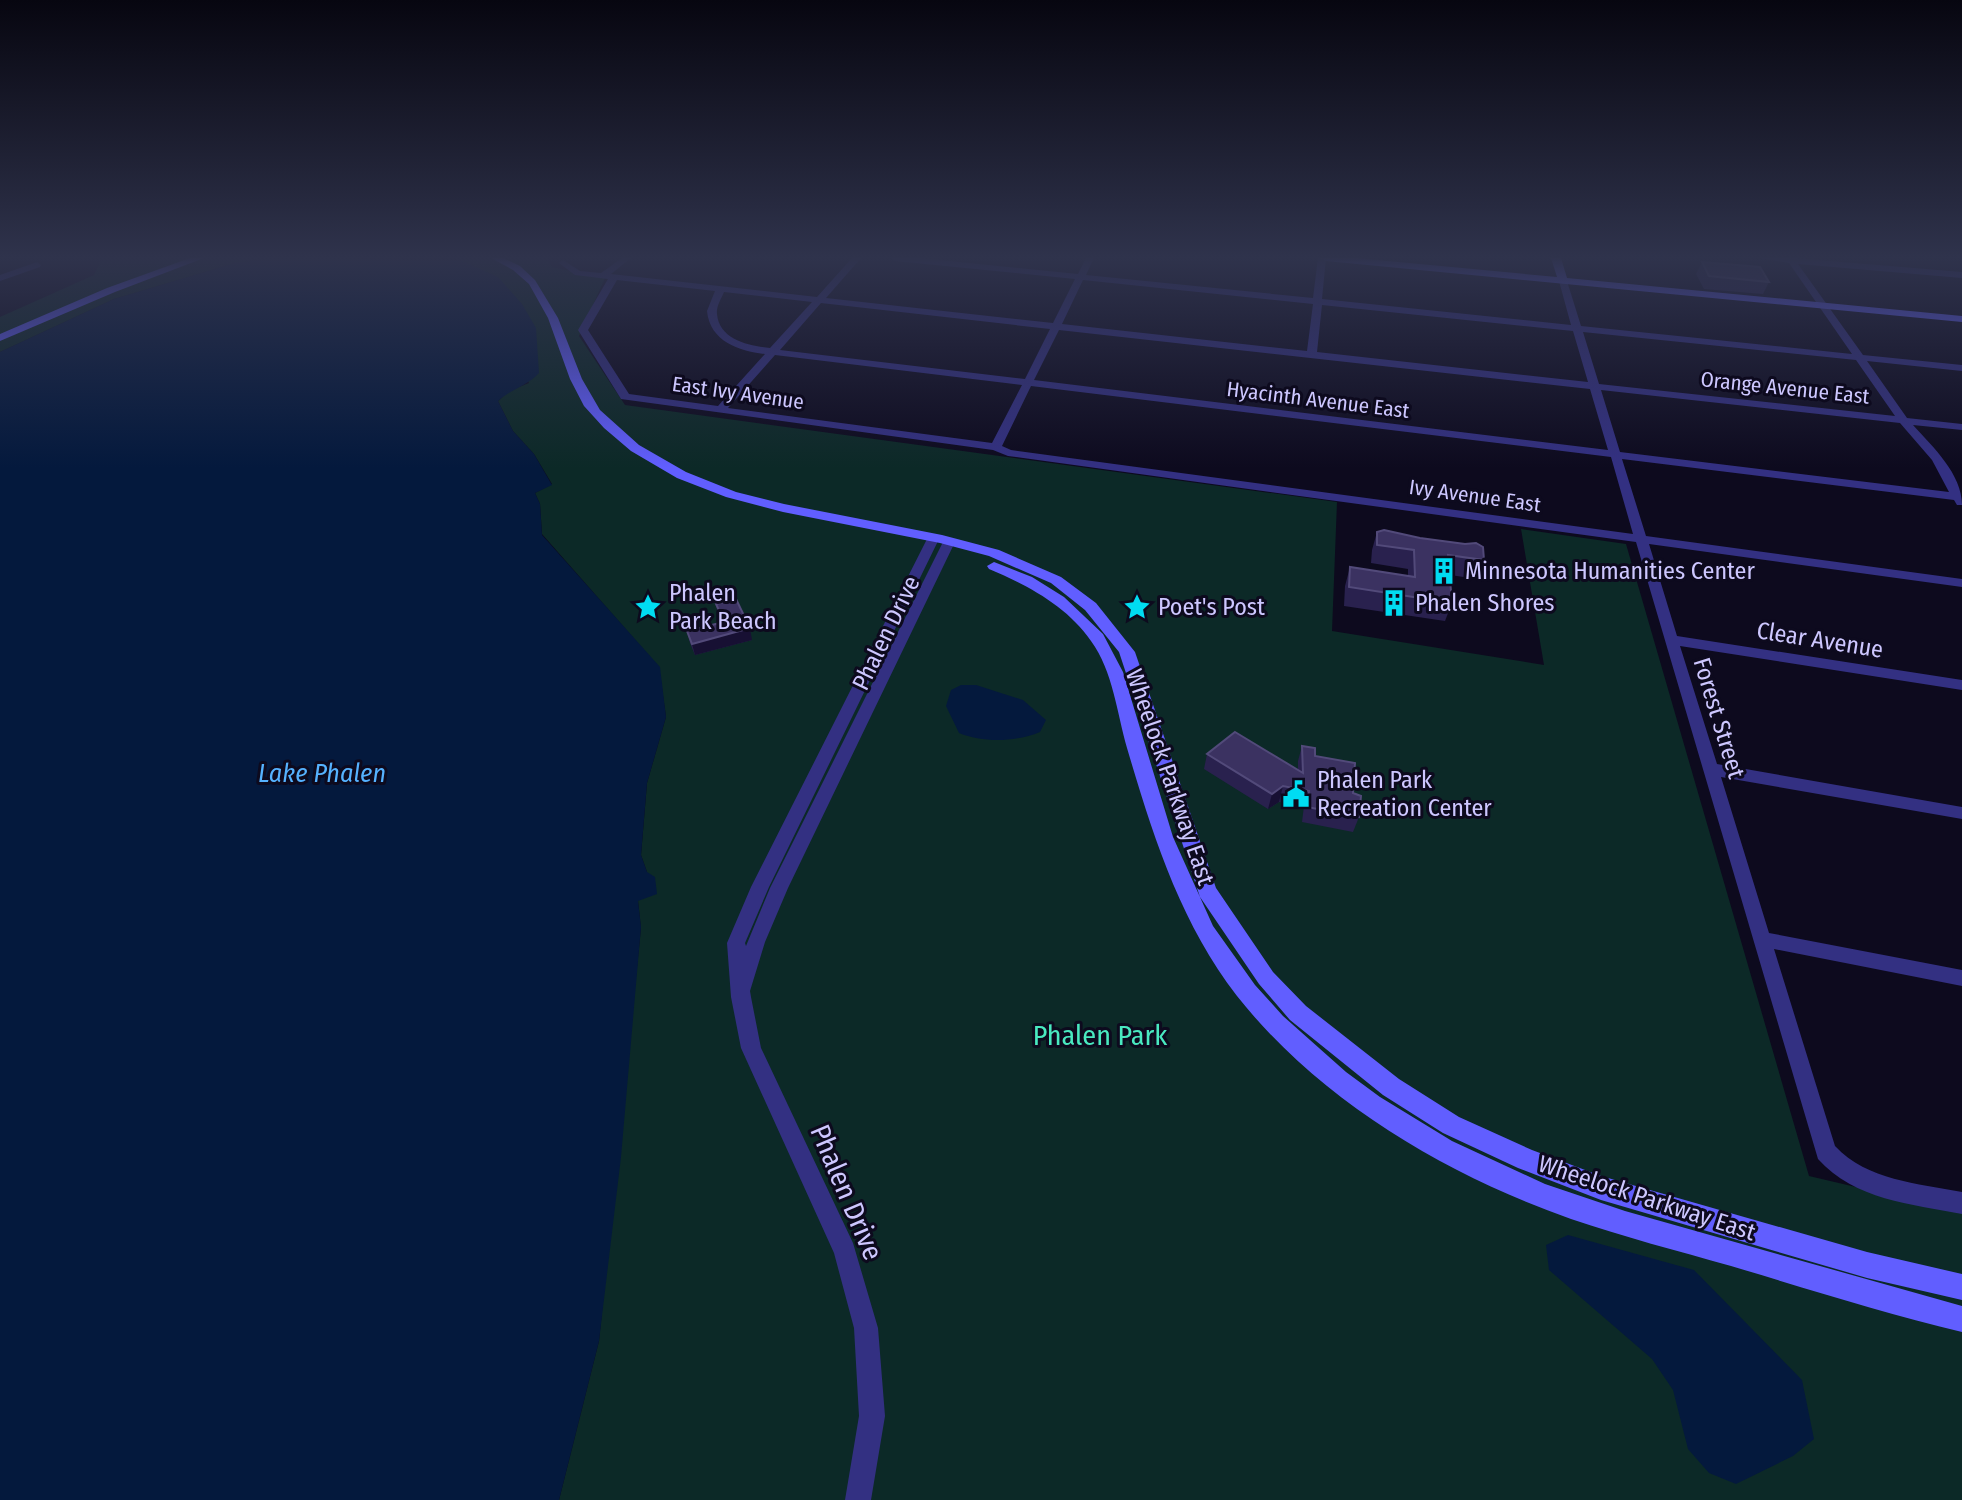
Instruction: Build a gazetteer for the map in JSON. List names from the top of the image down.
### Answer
{
  "streets": {
    "street": [
      "Orange Avenue East",
      "East Ivy Avenue",
      "Hyacinth Avenue East",
      "Ivy Avenue East",
      "Phalen Drive",
      "Clear Avenue",
      "Forest Street",
      "Wheelock Parkway East"
    ]
  },
  "crossings": [
    ["Orange Avenue East", "Forest Street"],
    ["East Ivy Avenue", "Ivy Avenue East"],
    ["Hyacinth Avenue East", "Forest Street"],
    ["Ivy Avenue East", "Forest Street"],
    ["Phalen Drive", "Wheelock Parkway East"],
    ["Clear Avenue", "Forest Street"]
  ],
  "water": ["Lake Phalen"],
  "parks": ["Phalen Park"],
  "places": {
    "building": ["Minnesota Humanities Center", "Phalen Shores"],
    "place": ["Phalen Park Beach", "Poet's Post"],
    "public building": ["Phalen Park Recreation Center"]
  }
}
